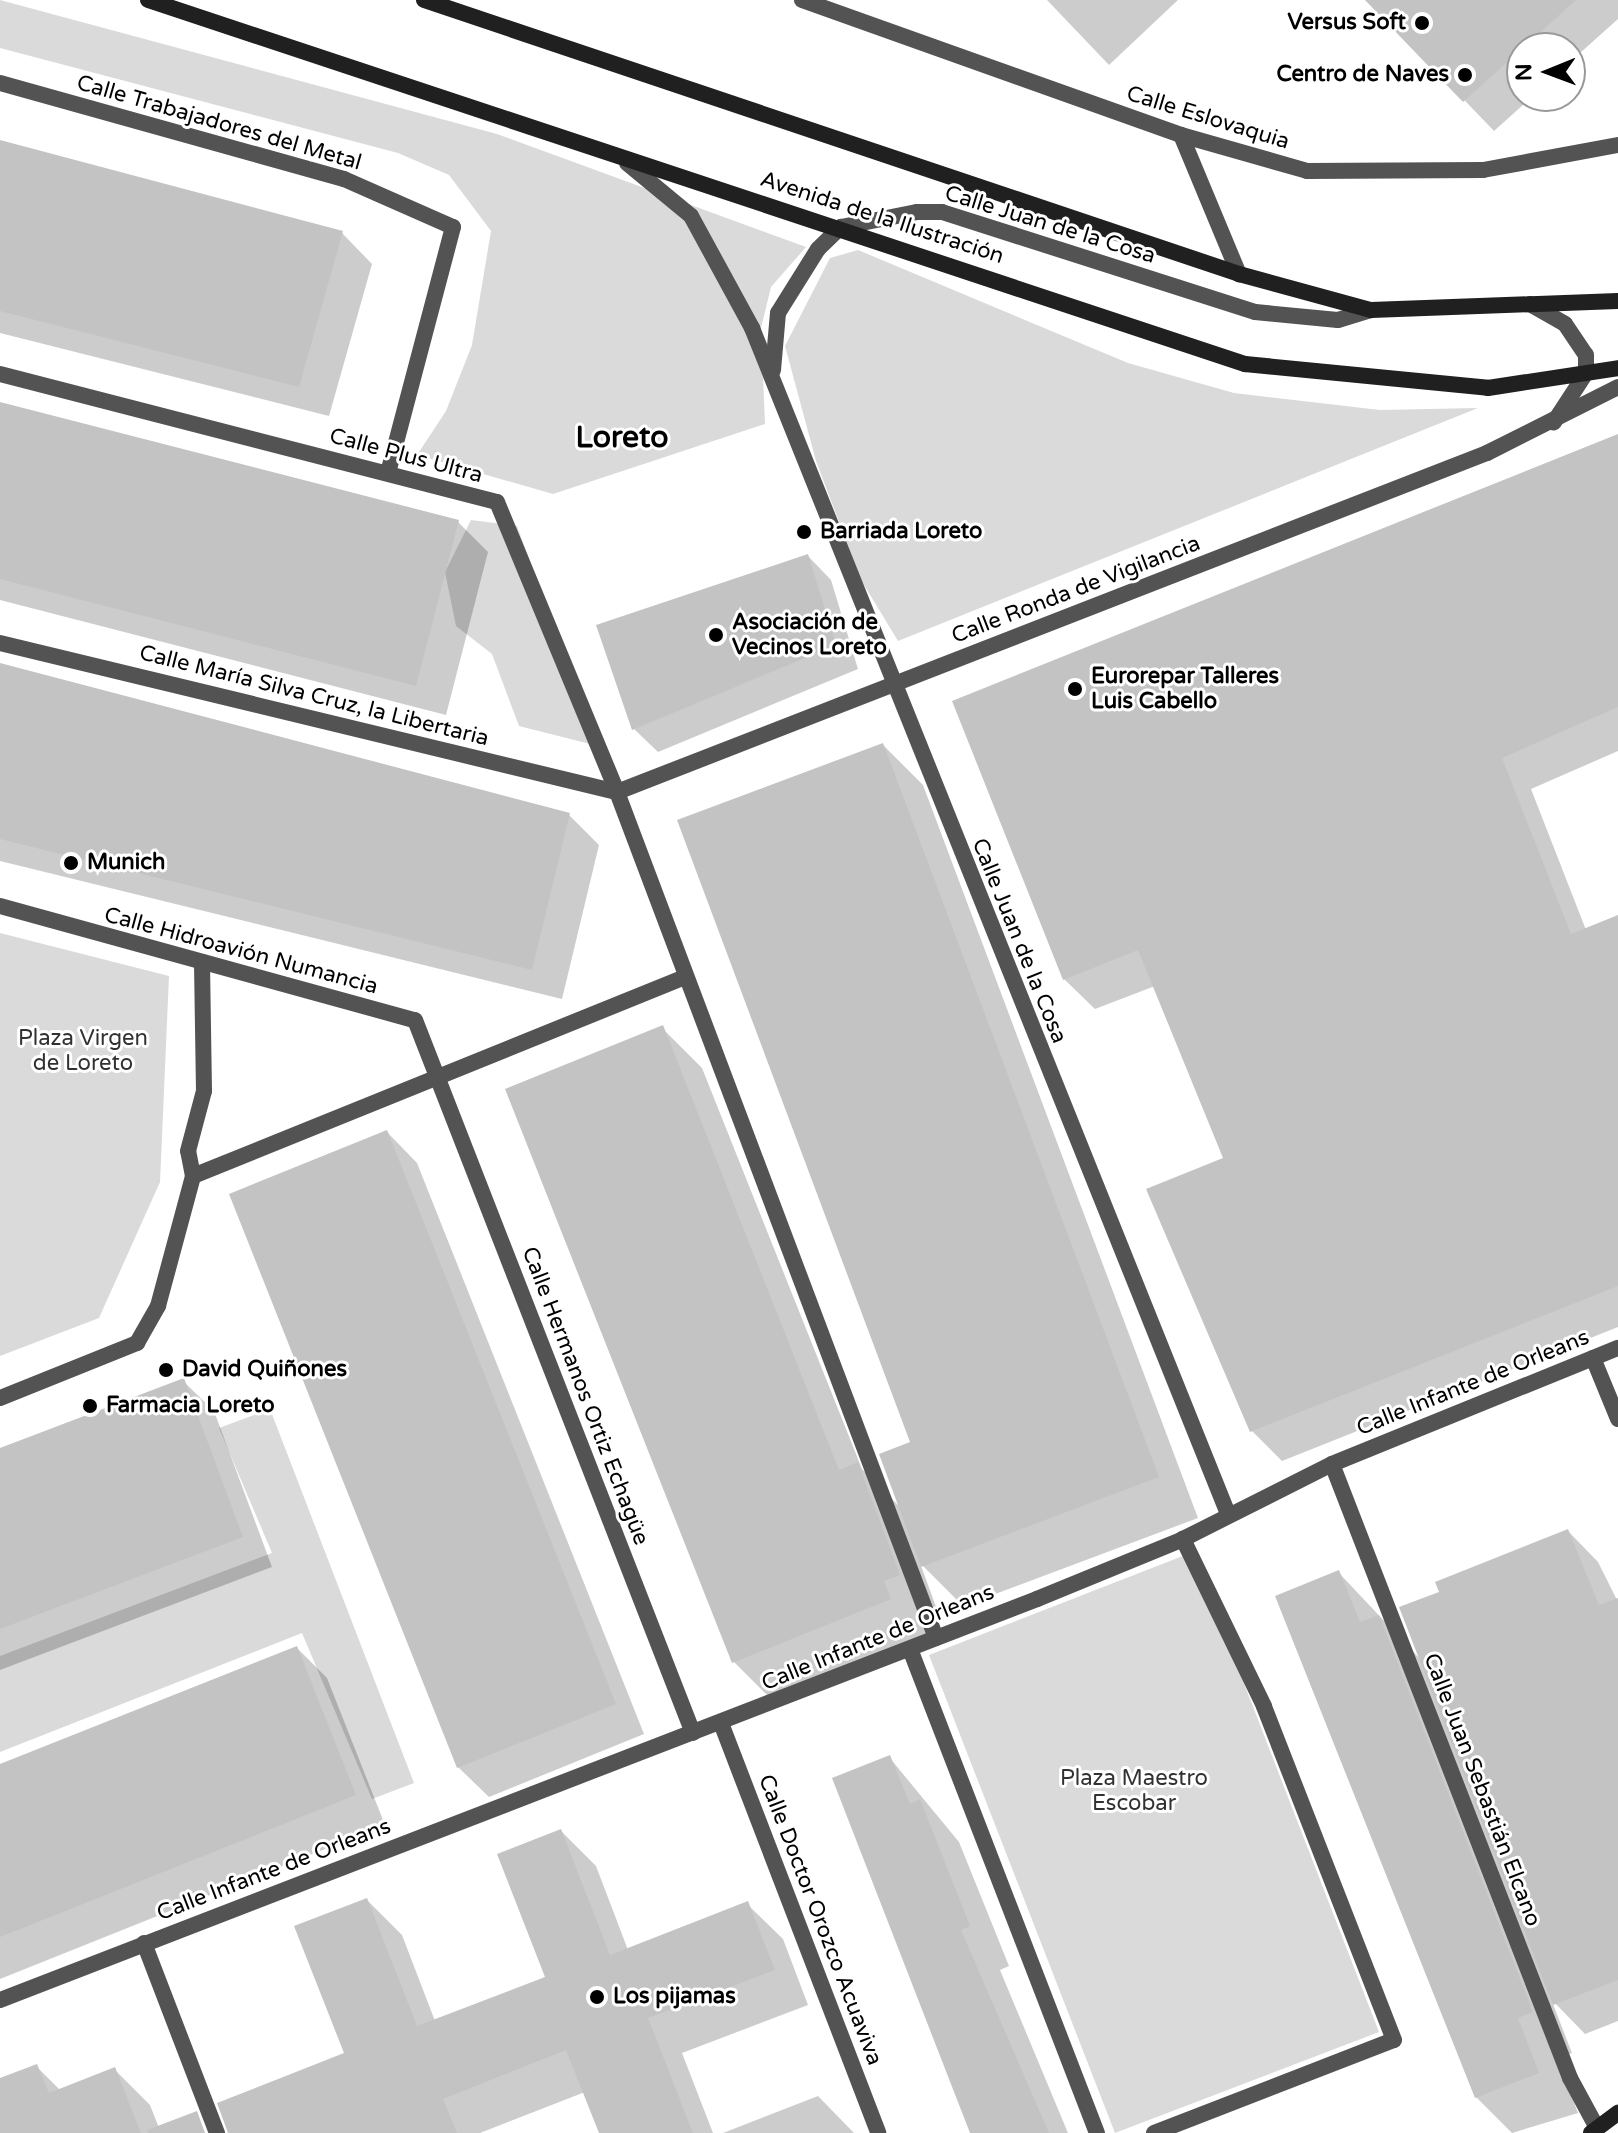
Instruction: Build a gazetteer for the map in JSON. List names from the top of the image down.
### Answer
{
  "streets": {
    "main road": ["Avenida de la Ilustración"],
    "street": [
      "Calle Eslovaquia",
      "Calle Trabajadores del Metal",
      "Calle Juan de la Cosa",
      "Calle Plus Ultra",
      "Calle Ronda de Vigilancia",
      "Calle María Silva Cruz, la Libertaria",
      "Calle Hidroavión Numancia",
      "Calle Infante de Orleans",
      "Calle Hermanos Ortiz Echagüe",
      "Calle Juan Sebastián Elcano",
      "Calle Doctor Orozco Acuaviva"
    ]
  },
  "crossings": [
    ["Calle Trabajadores del Metal", "Calle Plus Ultra"],
    ["Avenida de la Ilustración", "Calle Juan de la Cosa"],
    ["Calle Juan de la Cosa", "Calle Ronda de Vigilancia"],
    ["Calle Juan de la Cosa", "Calle Infante de Orleans"],
    ["Calle Plus Ultra", "Calle Ronda de Vigilancia"],
    ["Calle Plus Ultra", "Calle María Silva Cruz, la Libertaria"],
    ["Calle Ronda de Vigilancia", "Calle María Silva Cruz, la Libertaria"],
    ["Calle Hidroavión Numancia", "Calle Hermanos Ortiz Echagüe"],
    ["Calle Infante de Orleans", "Calle Hermanos Ortiz Echagüe"],
    ["Calle Infante de Orleans", "Calle Juan Sebastián Elcano"],
    ["Calle Infante de Orleans", "Calle Doctor Orozco Acuaviva"]
  ],
  "districts": ["Loreto"],
  "parks": ["Plaza Virgen de Loreto", "Plaza Maestro Escobar"],
  "places": [
    "Versus Soft",
    "Centro de Naves",
    "Barriada Loreto",
    "Asociación de Vecinos Loreto",
    "Eurorepar Talleres Luis Cabello",
    "Munich",
    "David Quiñones",
    "Farmacia Loreto",
    "Los pijamas"
  ],
  "north": "left"
}
